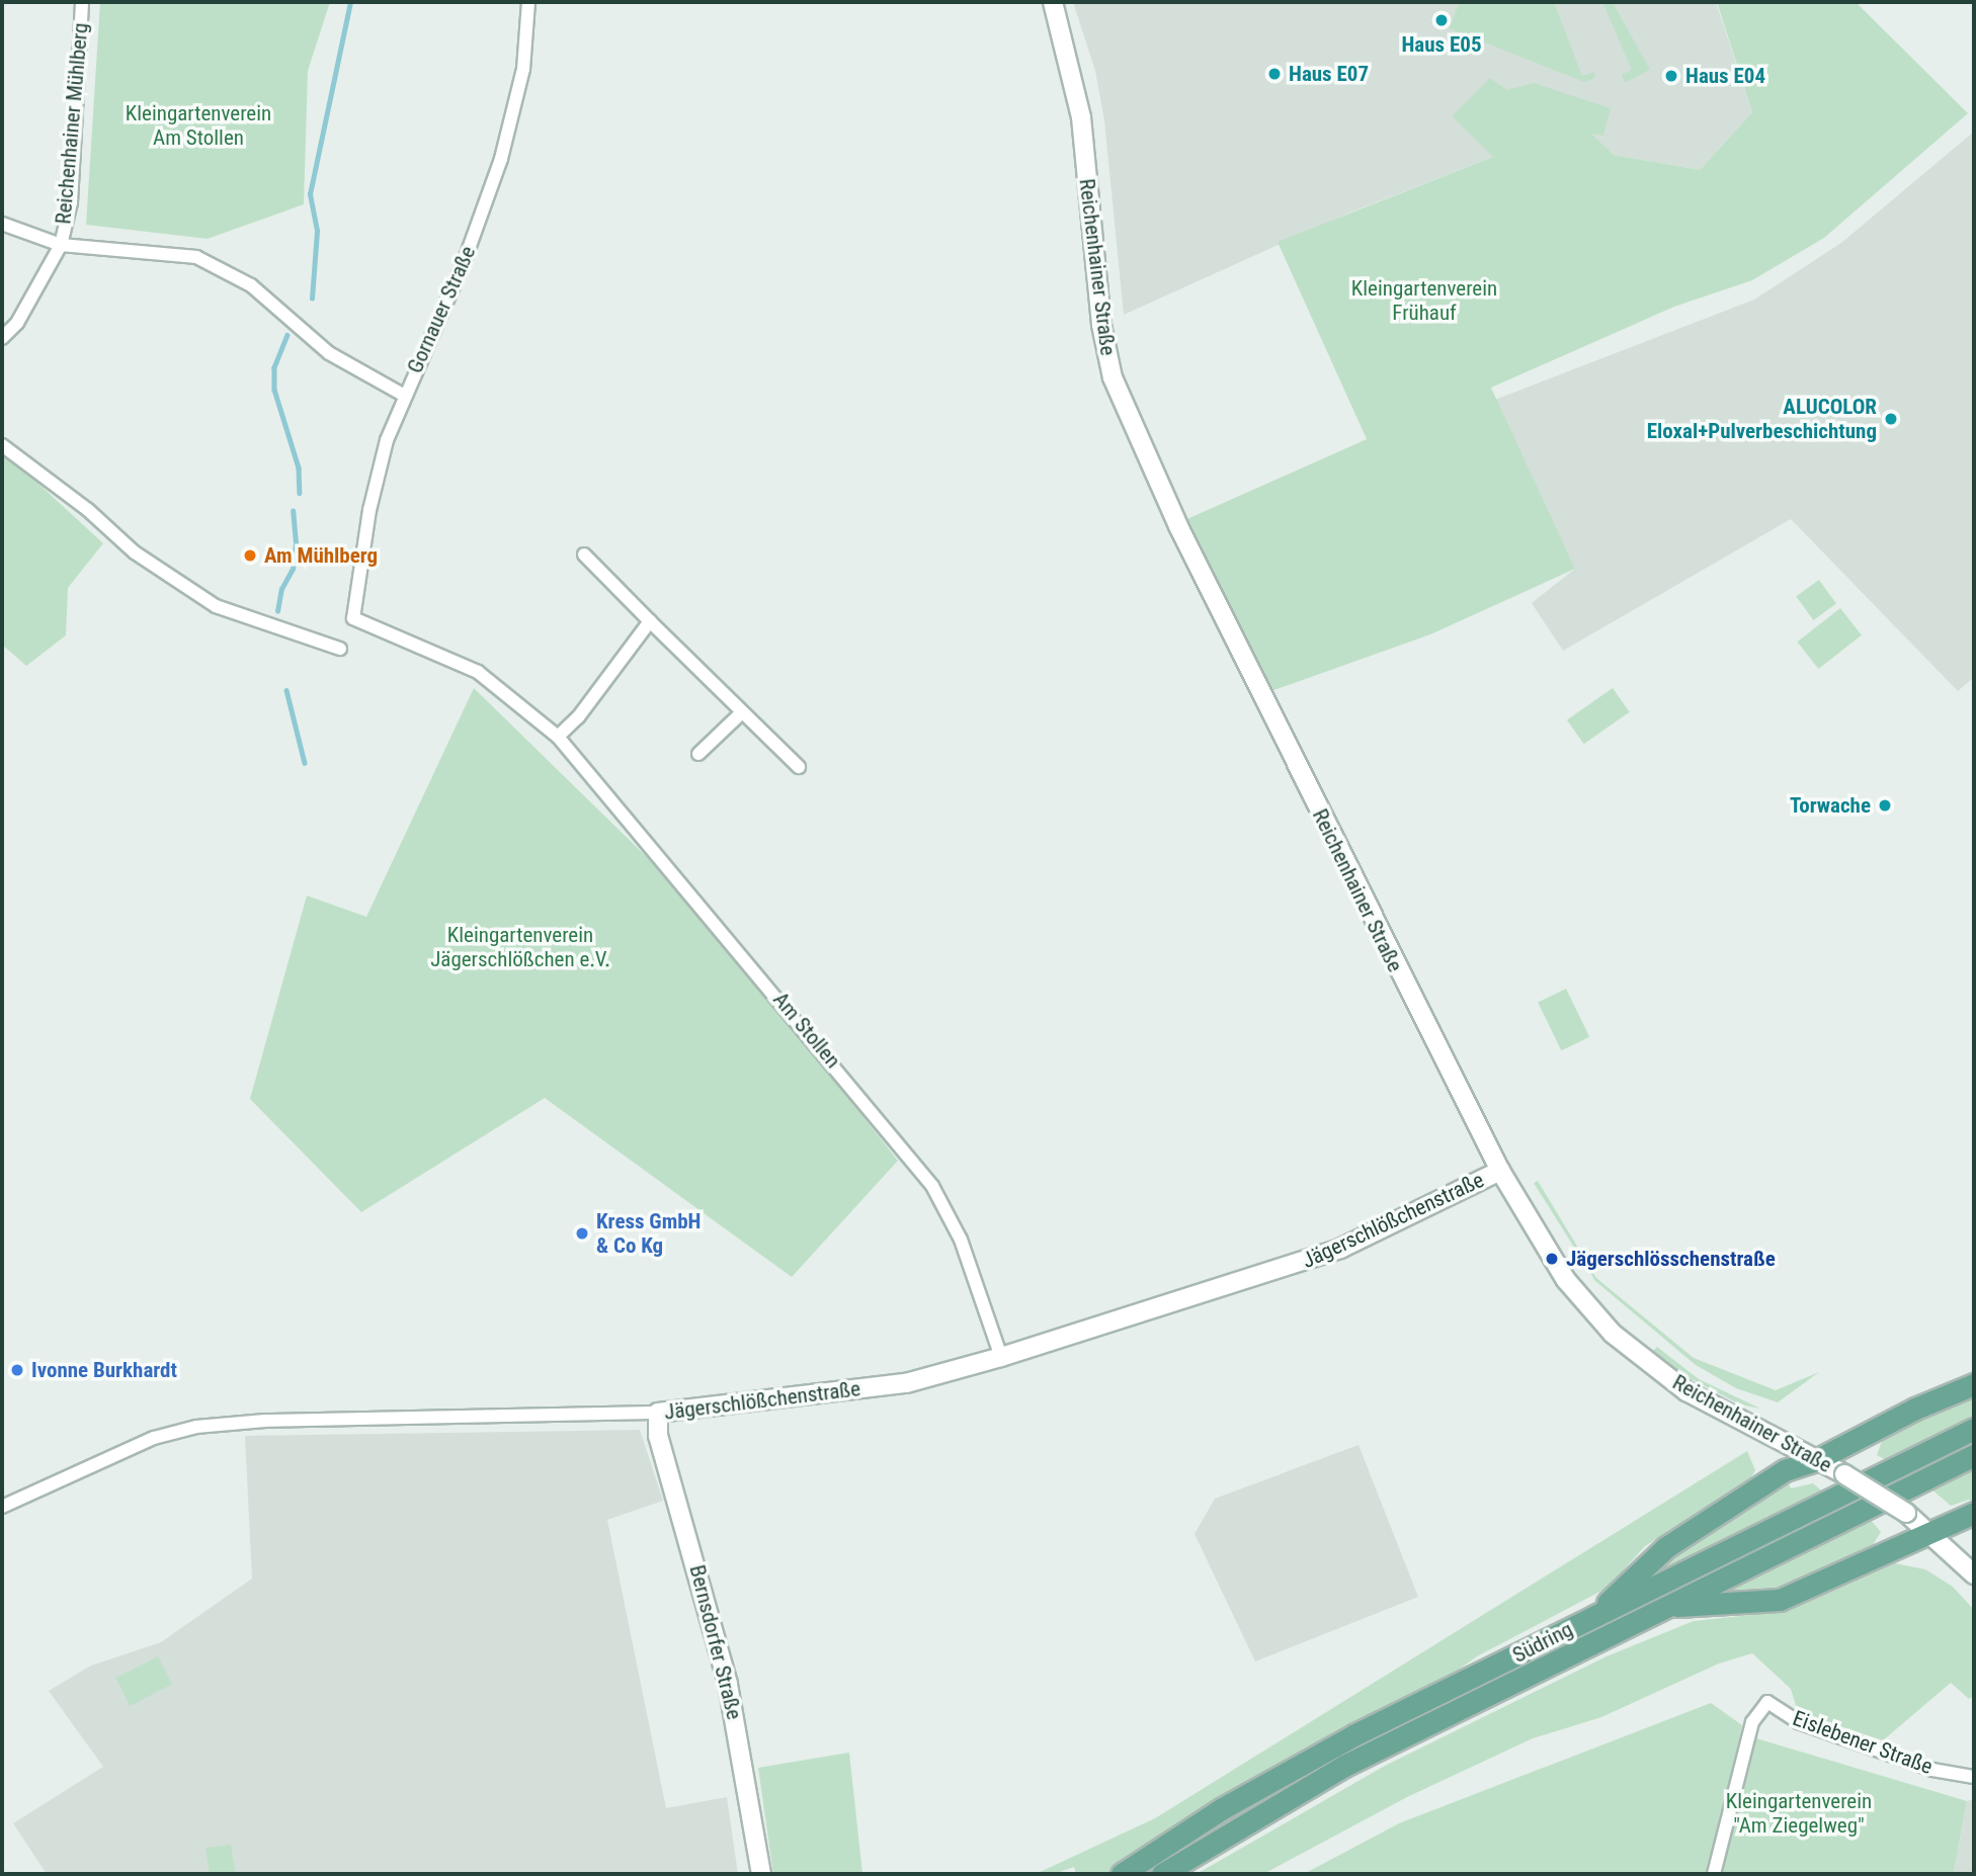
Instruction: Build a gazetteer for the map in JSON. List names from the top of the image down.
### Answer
{
  "streets": {
    "main road": [
      "Reichenhainer Straße",
      "Jägerschlößchenstraße",
      "Bernsdorfer Straße",
      "Südring"
    ],
    "street": [
      "Reichenhainer Mühlberg",
      "Gornauer Straße",
      "Am Stollen",
      "Eislebener Straße"
    ]
  },
  "crossings": [
    ["Reichenhainer Mühlberg", "Gornauer Straße"],
    ["Reichenhainer Straße", "Jägerschlößchenstraße"],
    ["Gornauer Straße", "Am Stollen"],
    ["Am Stollen", "Jägerschlößchenstraße"],
    ["Jägerschlößchenstraße", "Bernsdorfer Straße"]
  ],
  "parks": [
    "Kleingartenverein Am Stollen",
    "Kleingartenverein Frühauf",
    "Kleingartenverein Jägerschlößchen e.V.",
    "Kleingartenverein \"Am Ziegelweg\""
  ],
  "places": [
    "Haus E05",
    "Haus E07",
    "Haus E04",
    "ALUCOLOR Eloxal+Pulverbeschichtung",
    "Am Mühlberg",
    "Torwache",
    "Kress GmbH & Co Kg",
    "Jägerschlösschenstraße",
    "Ivonne Burkhardt"
  ]
}
